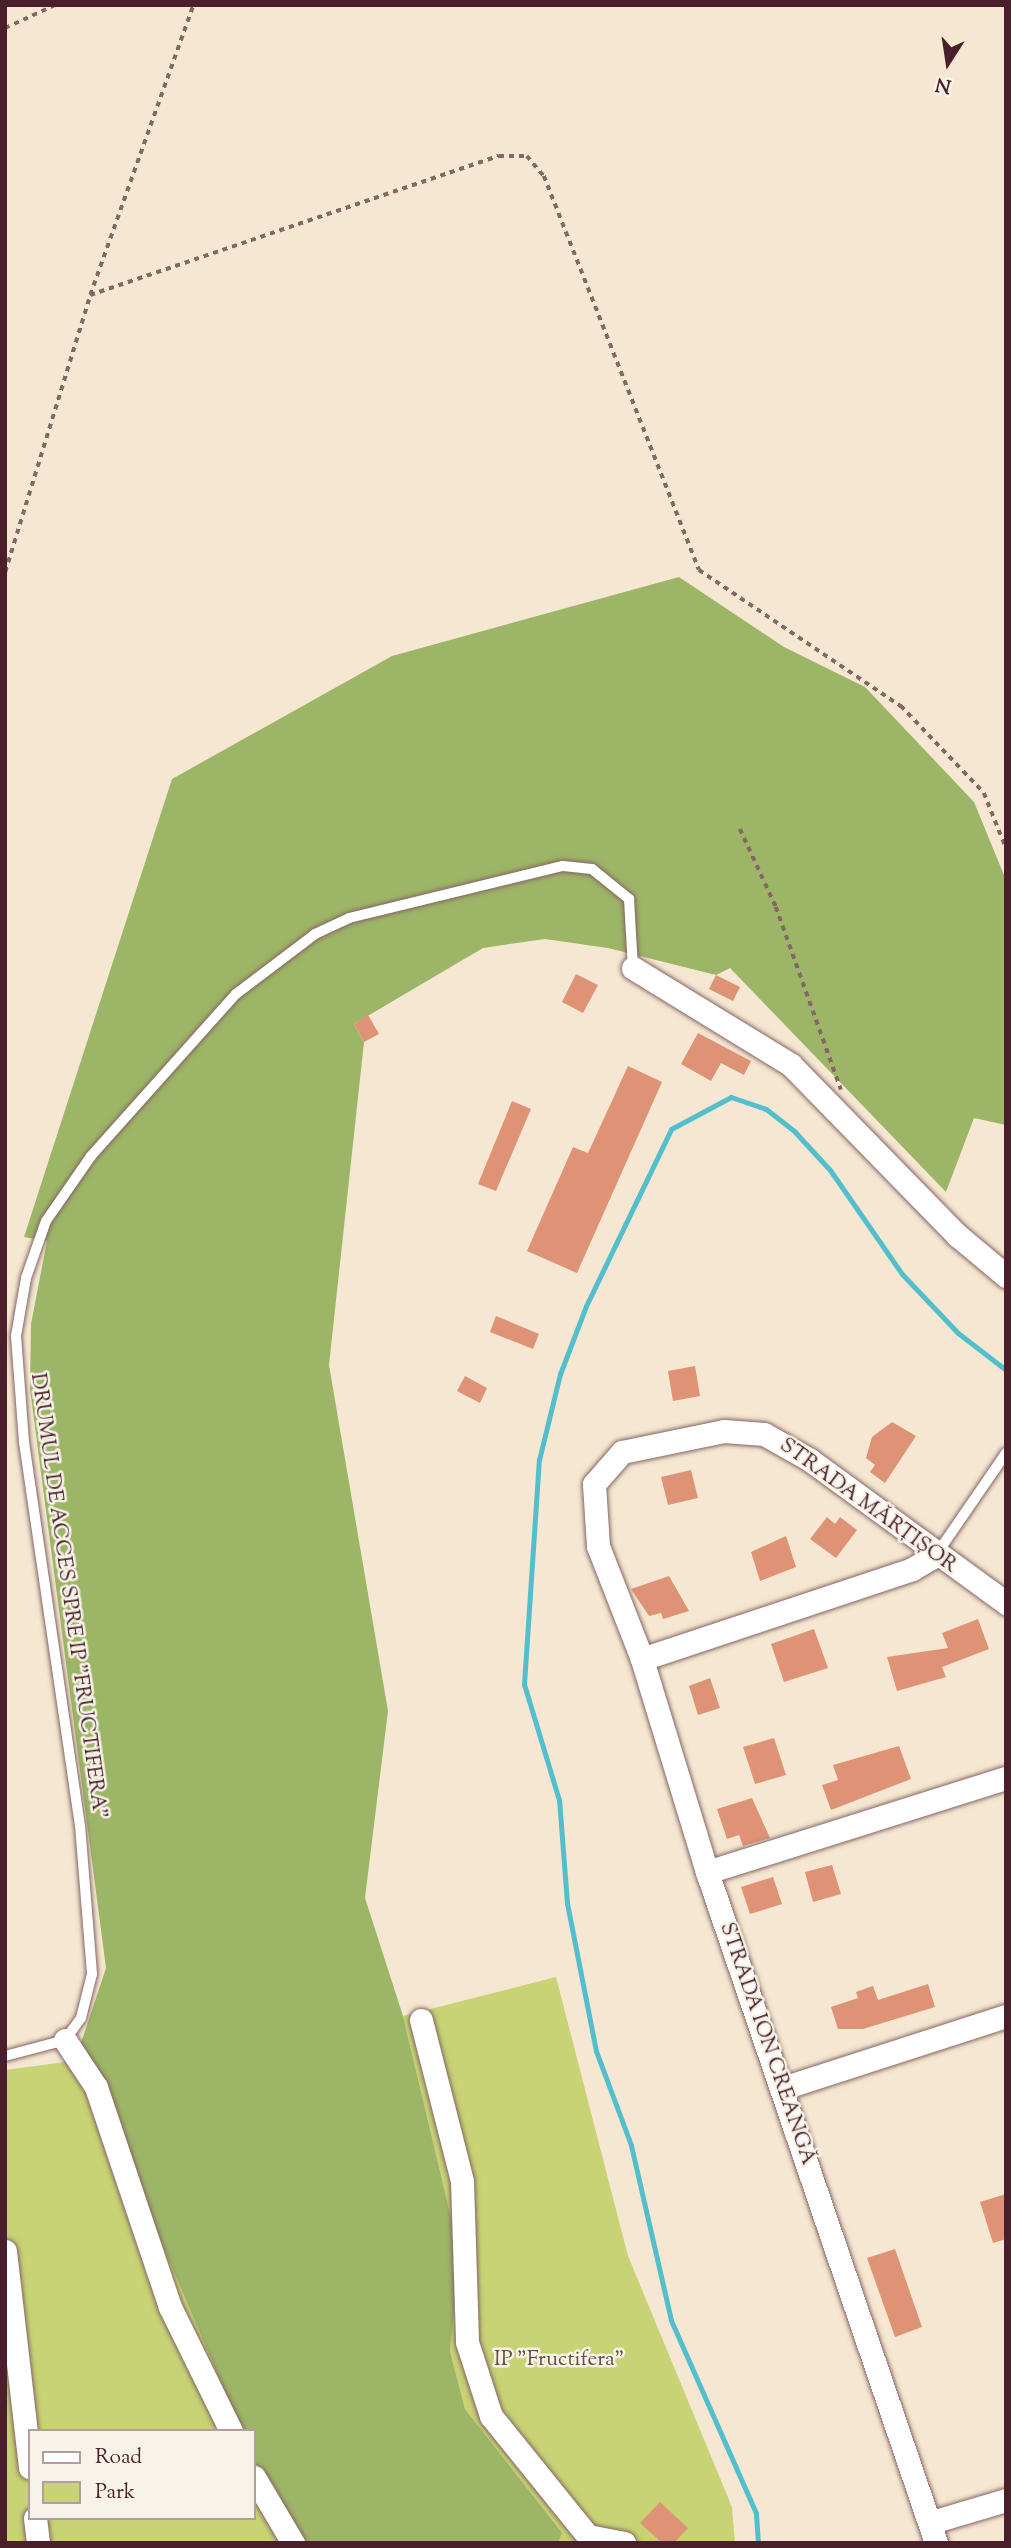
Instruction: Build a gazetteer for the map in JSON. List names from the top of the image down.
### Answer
{
  "streets": {
    "street": ["STRADA MĂRȚIȘOR", "STRADA ION CREANGĂ"],
    "lane": ["DRUMUL DE ACCES SPRE IP \"FRUCTIFERA\""]
  },
  "crossings": [
    ["STRADA MĂRȚIȘOR", "STRADA ION CREANGĂ"]
  ],
  "parks": ["IP \"Fructifera\""],
  "legend": ["Road", "Park"],
  "north": "bottom"
}
